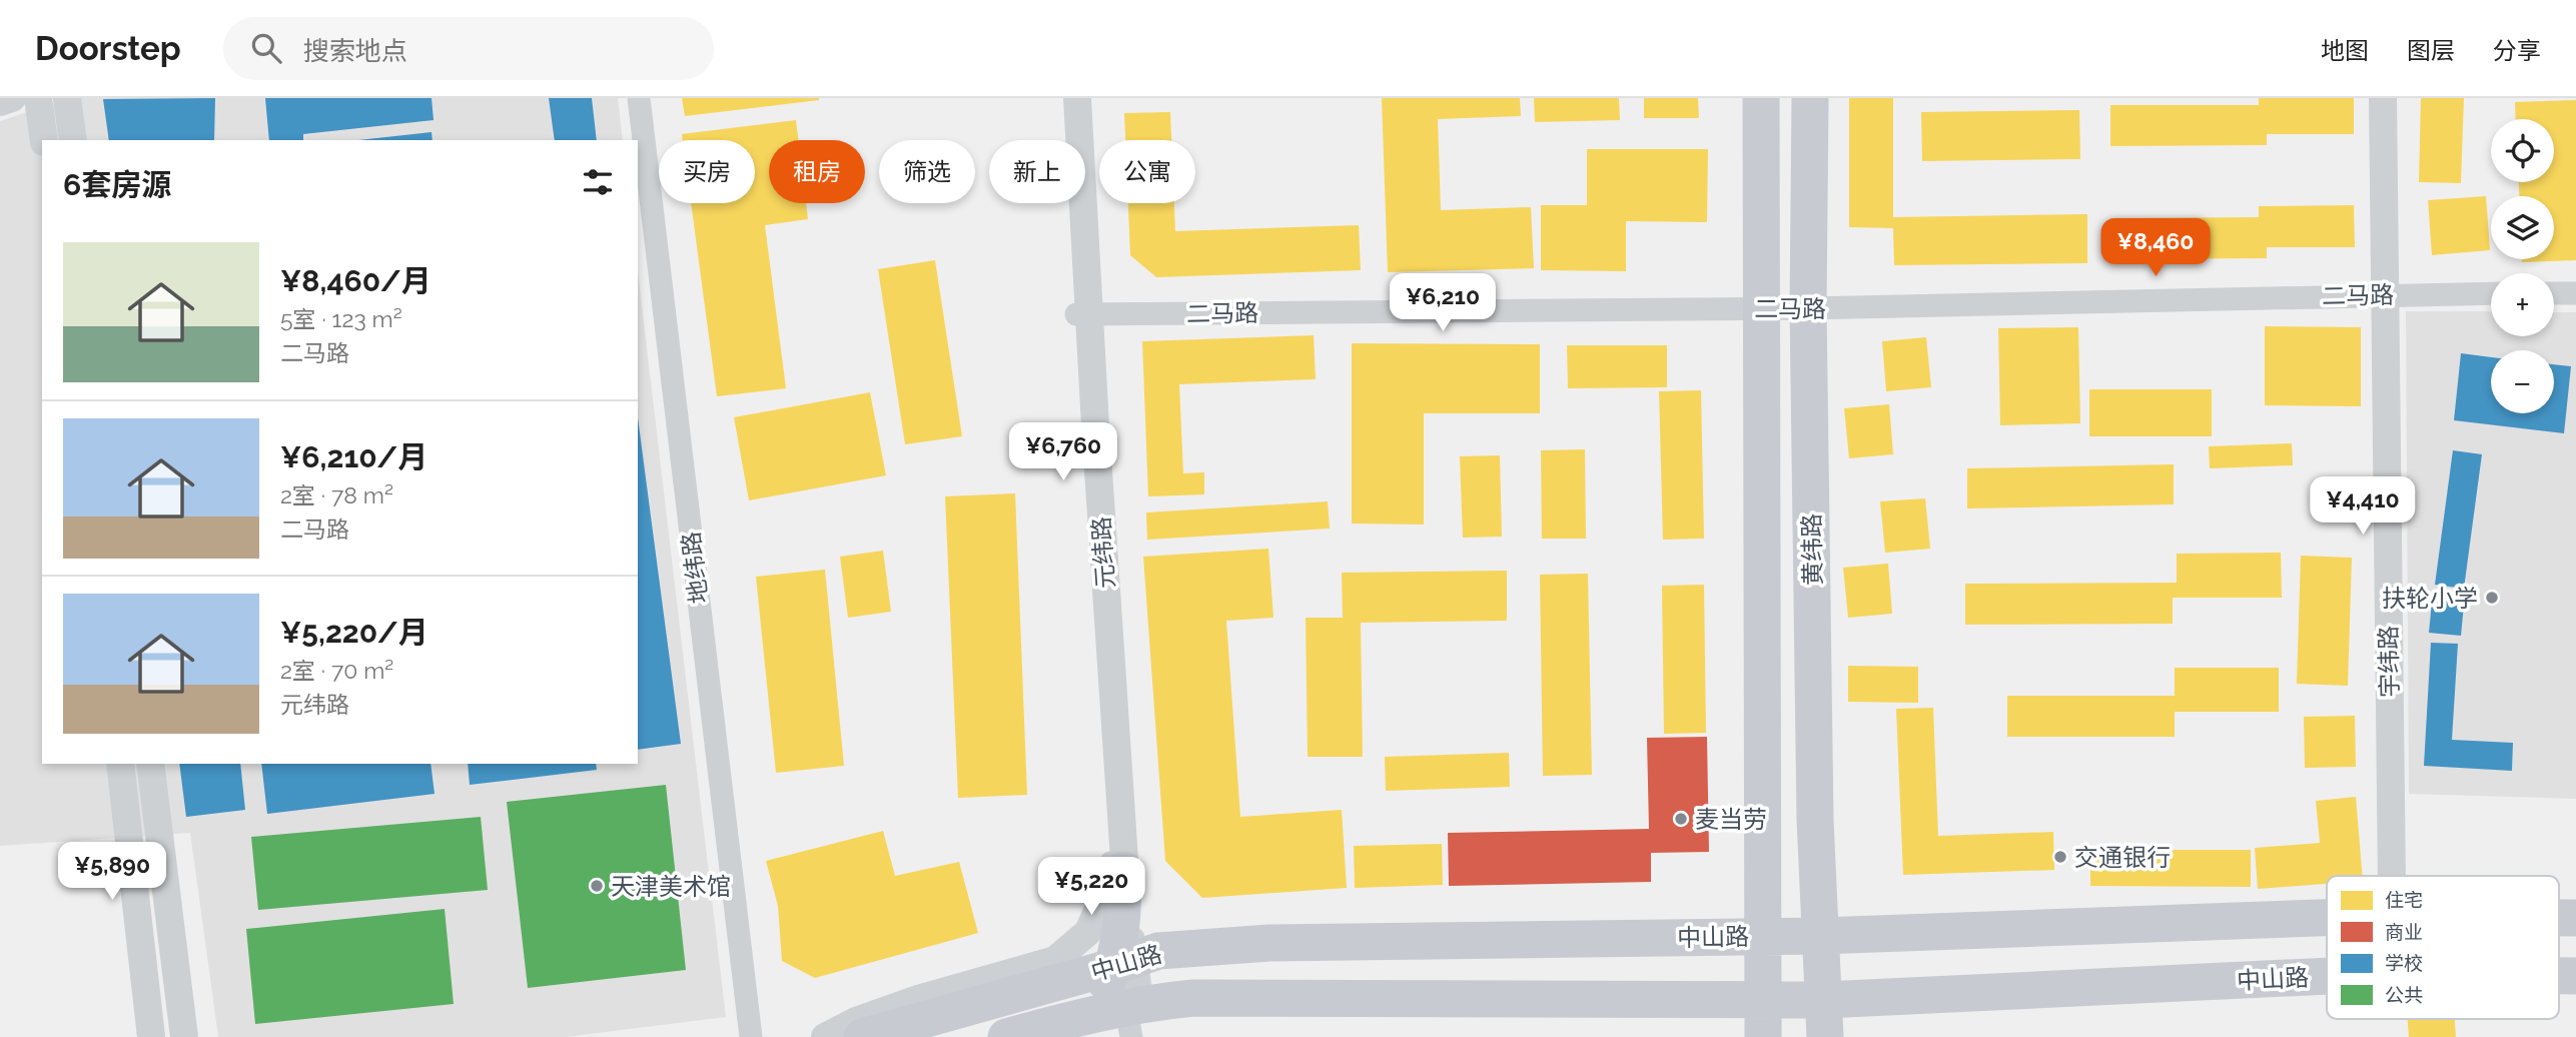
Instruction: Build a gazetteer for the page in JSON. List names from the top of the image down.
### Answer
{
  "streets": {
    "main road": ["黄纬路", "中山路"],
    "street": [
      "二马路",
      "元纬路",
      "地纬路",
      "宇纬路"
    ]
  },
  "crossings": [
    ["二马路", "黄纬路"],
    ["二马路", "元纬路"],
    ["二马路", "宇纬路"],
    ["黄纬路", "中山路"]
  ],
  "places": [
    "扶轮小学",
    "麦当劳",
    "交通银行",
    "天津美术馆"
  ],
  "legend": [
    "住宅",
    "商业",
    "学校",
    "公共"
  ],
  "page": {
    "header": "Doorstep",
    "search": "搜索地点",
    "nav": ["地图", "图层", "分享"],
    "map_buttons": ["+", "−"],
    "chip": [
      "买房",
      "租房",
      "筛选",
      "新上",
      "公寓"
    ],
    "heading": "6套房源",
    "price": [
      "¥8,460",
      "¥6,210",
      "¥6,760",
      "¥4,410",
      "¥5,890",
      "¥5,220"
    ],
    "list": [
      {
        "name": "¥8,460/月",
        "note": "5室 · 123 m² · 二马路"
      },
      {
        "name": "¥6,210/月",
        "note": "2室 · 78 m² · 二马路"
      },
      {
        "name": "¥5,220/月",
        "note": "2室 · 70 m² · 元纬路"
      }
    ]
  }
}
